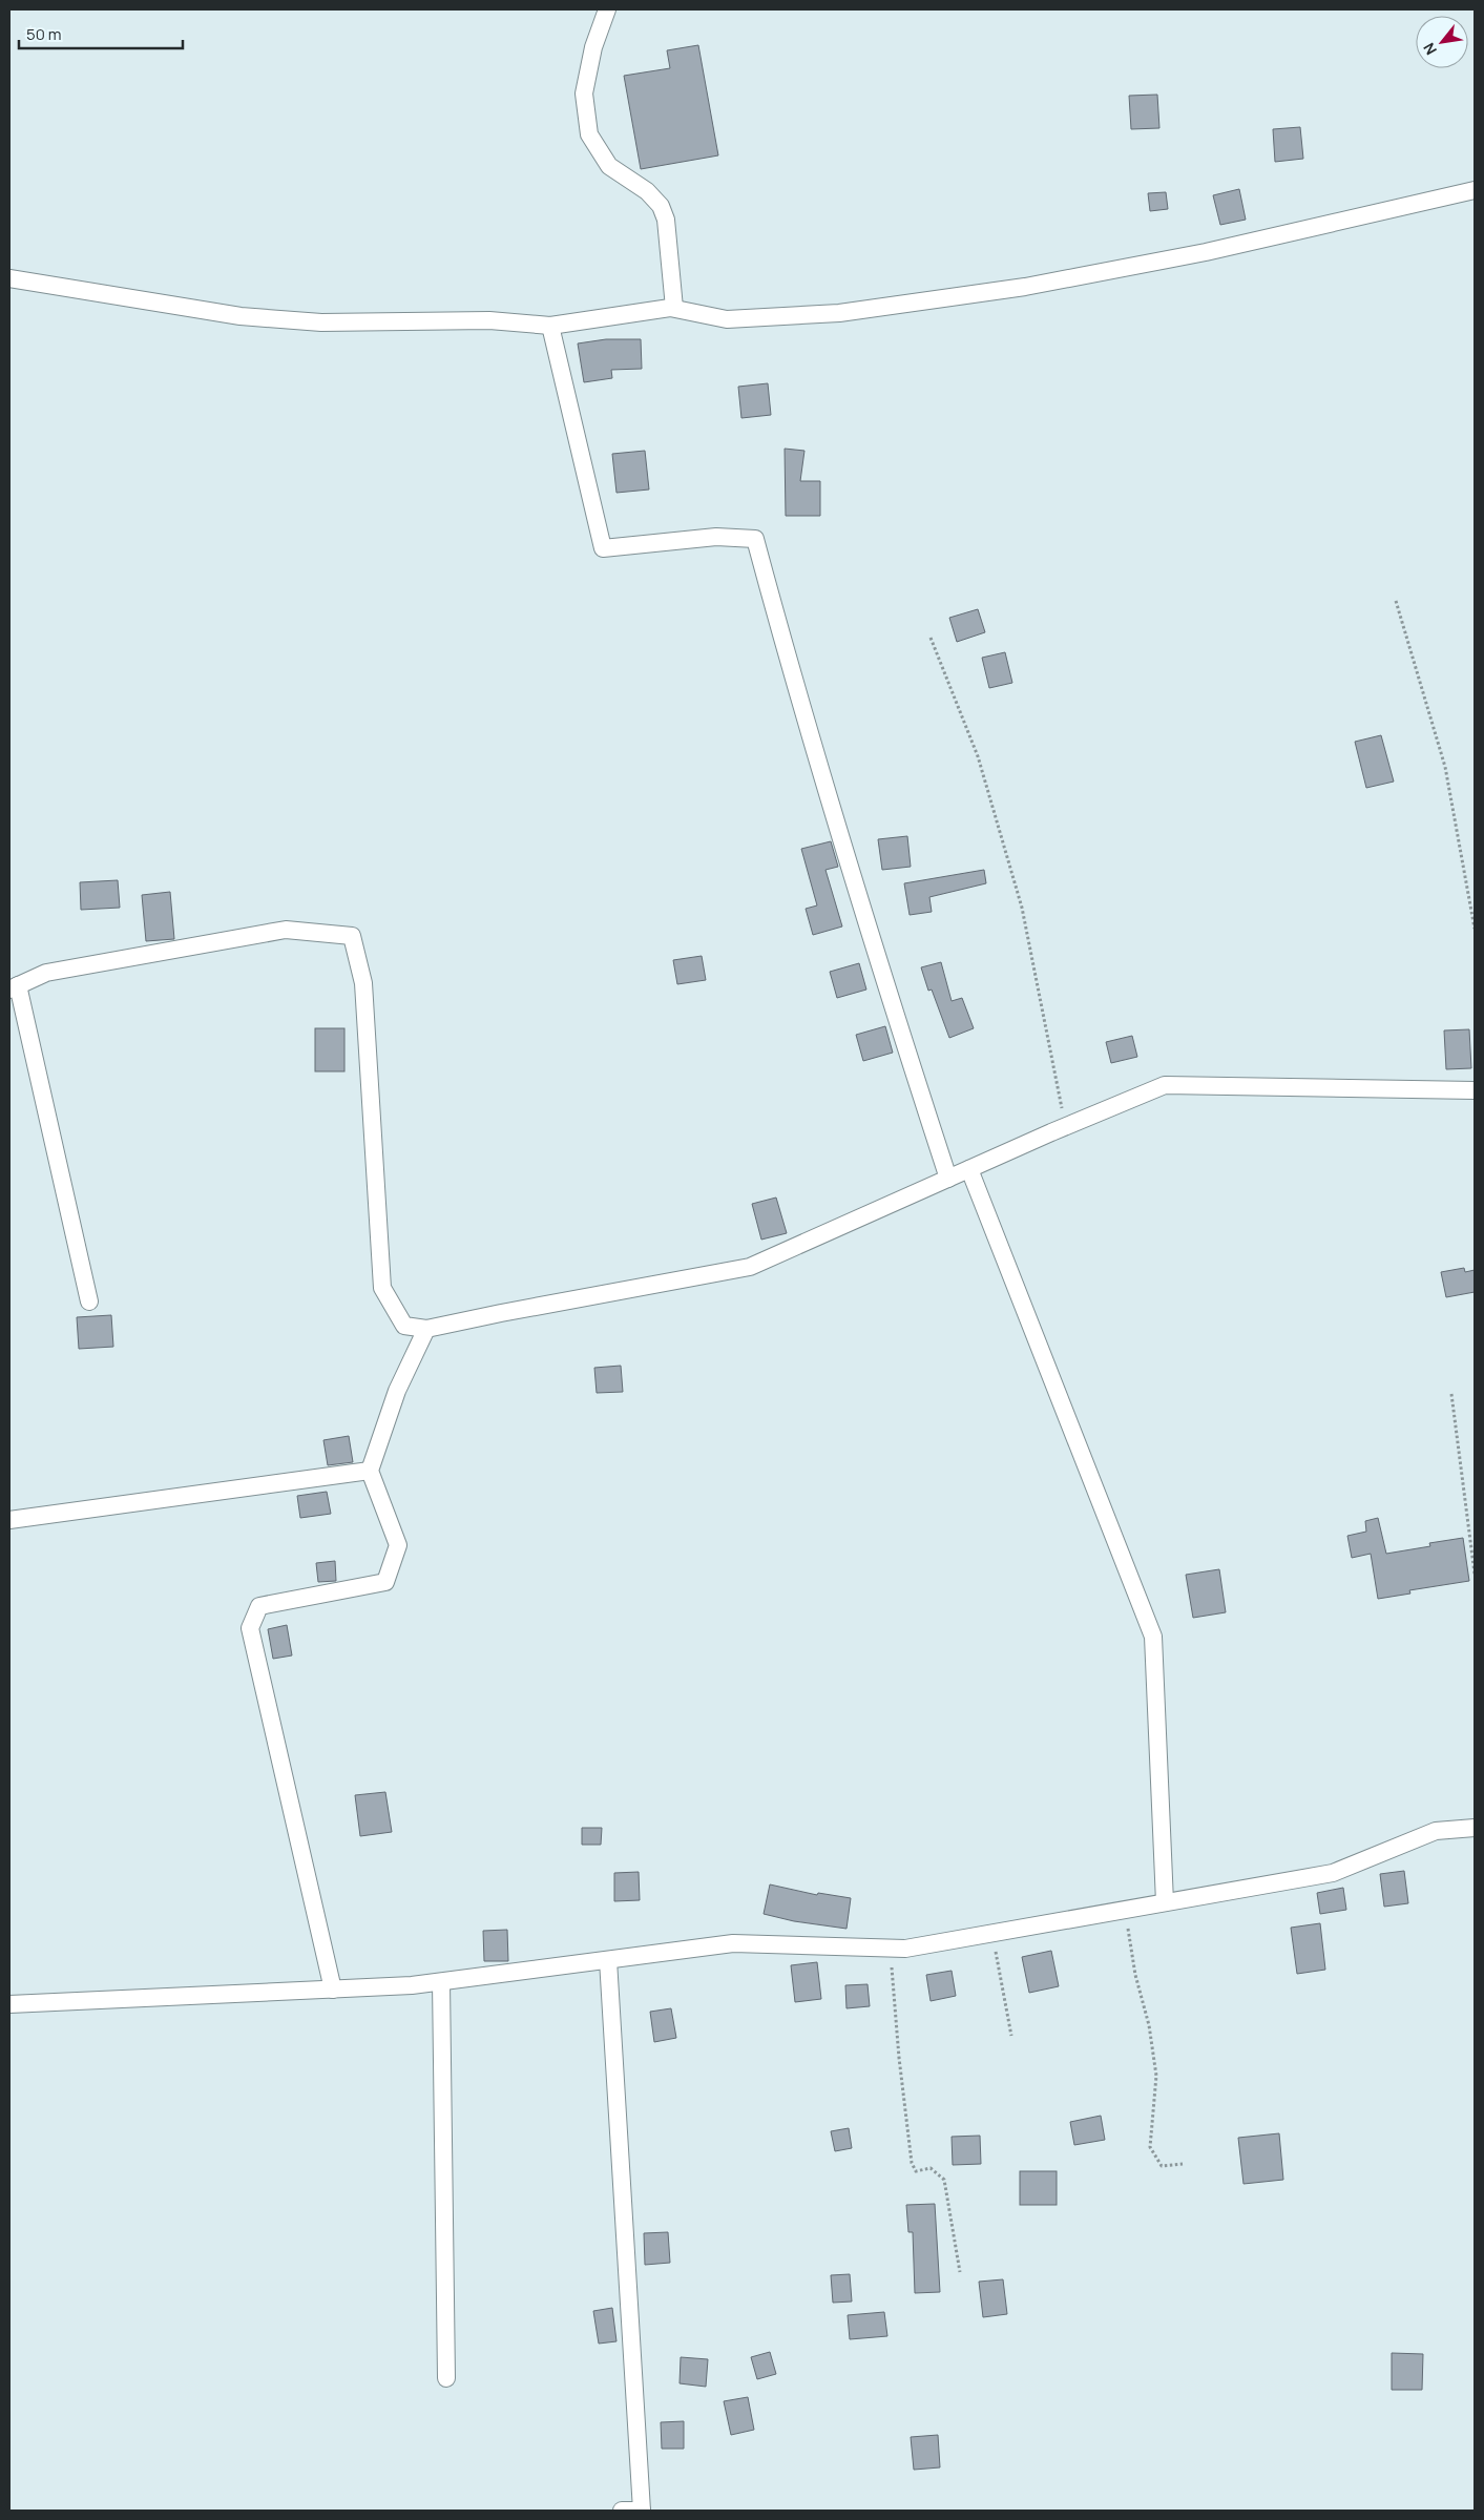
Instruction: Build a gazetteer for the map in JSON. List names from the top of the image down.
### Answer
{
  "scale_bar": "50 m",
  "north": "bottom left"
}
